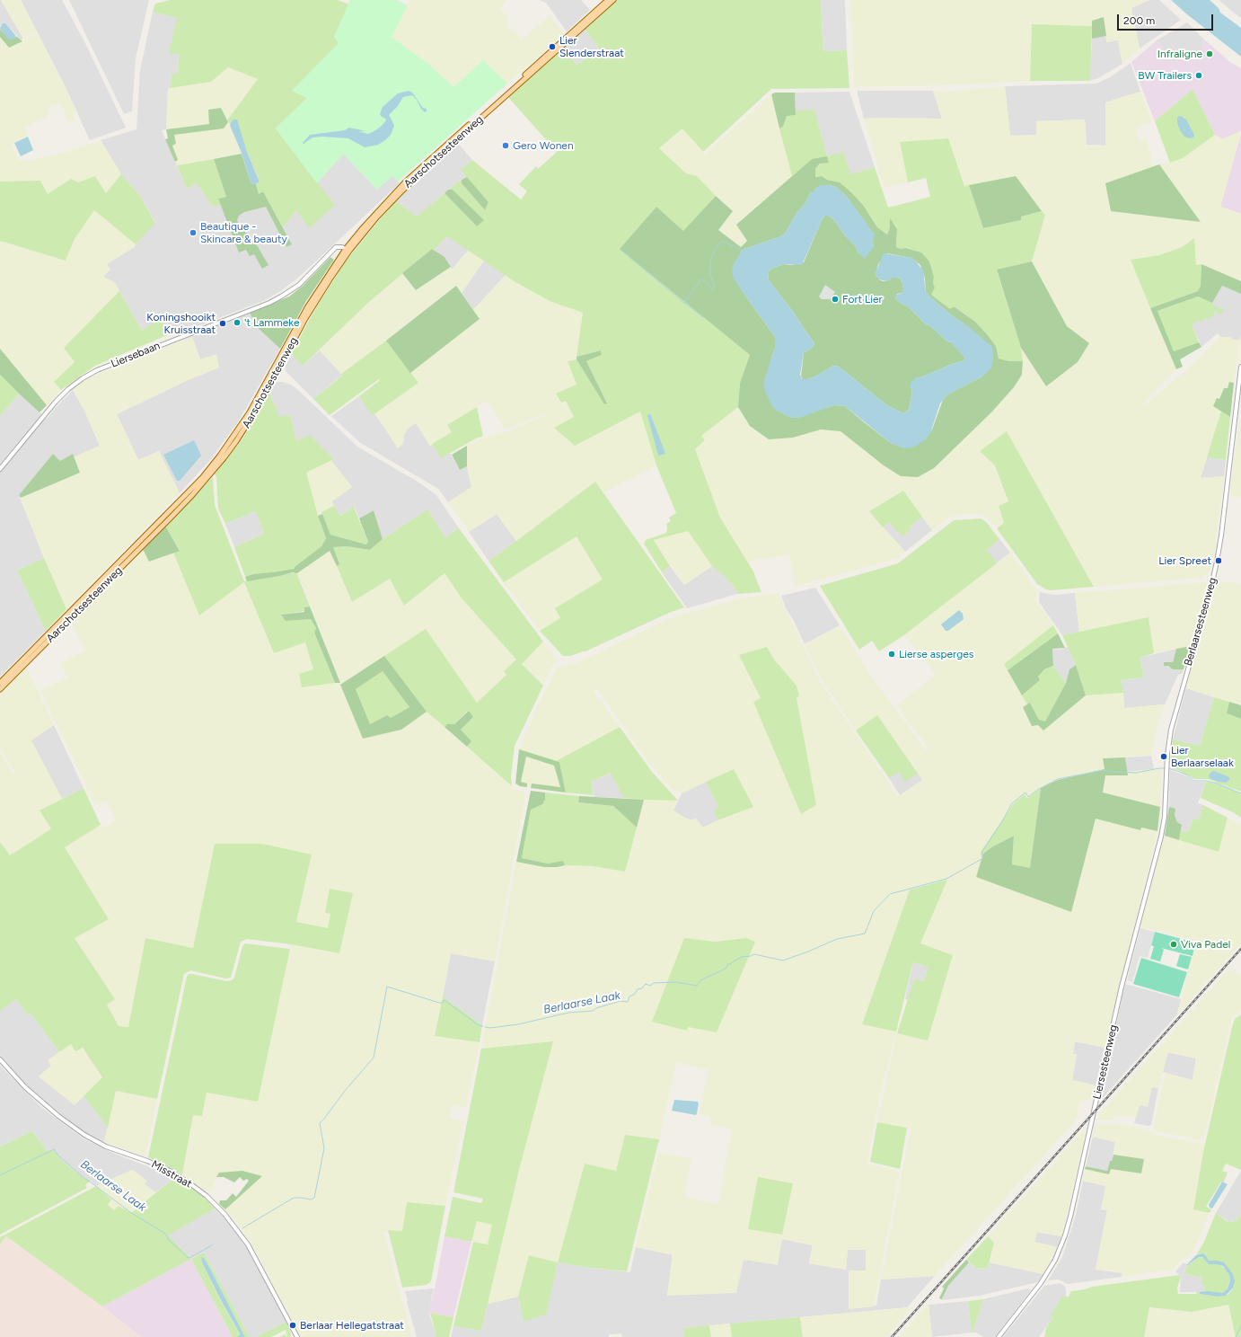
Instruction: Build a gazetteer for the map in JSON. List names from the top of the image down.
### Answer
{
  "streets": {
    "main road": ["Aarschotsesteenweg"],
    "street": [
      "Liersebaan",
      "Berlaarsesteenweg",
      "Liersesteenweg",
      "Misstraat"
    ]
  },
  "crossings": [
    ["Aarschotsesteenweg", "Liersebaan"],
    ["Berlaarsesteenweg", "Liersesteenweg"]
  ],
  "water": ["Berlaarse Laak"],
  "places": [
    "Lier Slenderstraat",
    "Infraligne",
    "BW Trailers",
    "Gero Wonen",
    "Beautique - Skincare & beauty",
    "Fort Lier",
    "'t Lammeke",
    "Koningshooikt Kruisstraat",
    "Lier Spreet",
    "Lierse asperges",
    "Lier Berlaarselaak",
    "Viva Padel",
    "Berlaar Hellegatstraat"
  ],
  "scale_bar": "200 m"
}
